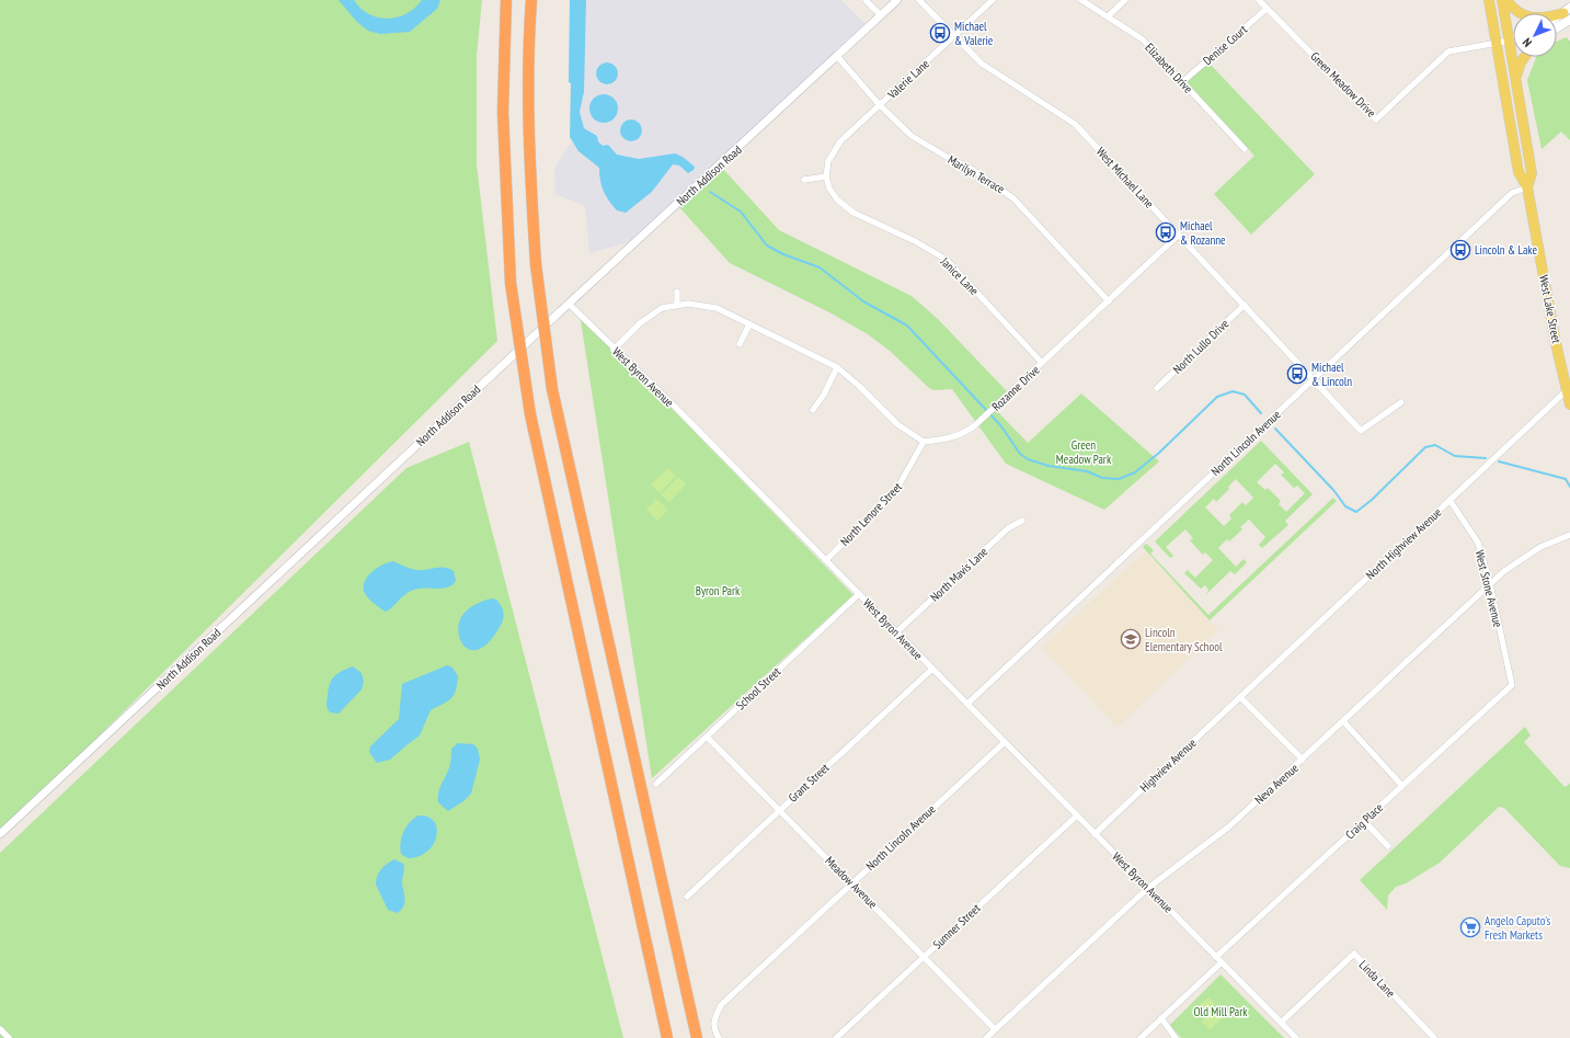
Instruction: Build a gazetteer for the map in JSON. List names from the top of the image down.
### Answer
{
  "streets": {
    "main road": ["West Lake Street"],
    "street": [
      "Denise Court",
      "Elizabeth Drive",
      "Valerie Lane",
      "Green Meadow Drive",
      "Marilyn Terrace",
      "North Addison Road",
      "West Michael Lane",
      "Janice Lane",
      "North Lullo Drive",
      "West Byron Avenue",
      "Rozanne Drive",
      "North Lincoln Avenue",
      "North Lenore Street",
      "North Highview Avenue",
      "North Mavis Lane",
      "West Stone Avenue",
      "School Street",
      "Highview Avenue",
      "Grant Street",
      "Neva Avenue",
      "Craig Place",
      "Meadow Avenue",
      "Sumner Street",
      "Linda Lane"
    ]
  },
  "crossings": [
    ["Denise Court", "Elizabeth Drive"],
    ["Denise Court", "Green Meadow Drive"],
    ["Valerie Lane", "Marilyn Terrace"],
    ["Valerie Lane", "West Michael Lane"],
    ["Valerie Lane", "Janice Lane"],
    ["Green Meadow Drive", "West Lake Street"],
    ["Marilyn Terrace", "North Addison Road"],
    ["Marilyn Terrace", "Rozanne Drive"],
    ["North Addison Road", "West Byron Avenue"],
    ["West Michael Lane", "North Lullo Drive"],
    ["West Michael Lane", "Rozanne Drive"],
    ["West Michael Lane", "North Lincoln Avenue"],
    ["Janice Lane", "Rozanne Drive"],
    ["West Lake Street", "North Lincoln Avenue"],
    ["West Lake Street", "North Highview Avenue"],
    ["West Byron Avenue", "North Lincoln Avenue"],
    ["West Byron Avenue", "North Lenore Street"],
    ["West Byron Avenue", "North Mavis Lane"],
    ["West Byron Avenue", "School Street"],
    ["West Byron Avenue", "Highview Avenue"],
    ["West Byron Avenue", "Grant Street"],
    ["West Byron Avenue", "Neva Avenue"],
    ["West Byron Avenue", "Craig Place"],
    ["West Byron Avenue", "Sumner Street"],
    ["Rozanne Drive", "North Lenore Street"],
    ["North Lincoln Avenue", "Meadow Avenue"],
    ["North Highview Avenue", "West Stone Avenue"],
    ["North Highview Avenue", "Highview Avenue"],
    ["West Stone Avenue", "Neva Avenue"],
    ["West Stone Avenue", "Craig Place"],
    ["School Street", "Meadow Avenue"],
    ["Grant Street", "Meadow Avenue"],
    ["Neva Avenue", "Meadow Avenue"],
    ["Meadow Avenue", "Sumner Street"]
  ],
  "parks": ["Green Meadow Park", "Byron Park", "Old Mill Park"],
  "places": {
    "bus stop": [
      "Michael & Valerie",
      "Michael & Rozanne",
      "Lincoln & Lake",
      "Michael & Lincoln"
    ],
    "school or university": ["Lincoln Elementary School"],
    "supermarket": ["Angelo Caputo's Fresh Markets"]
  },
  "north": "bottom left"
}
